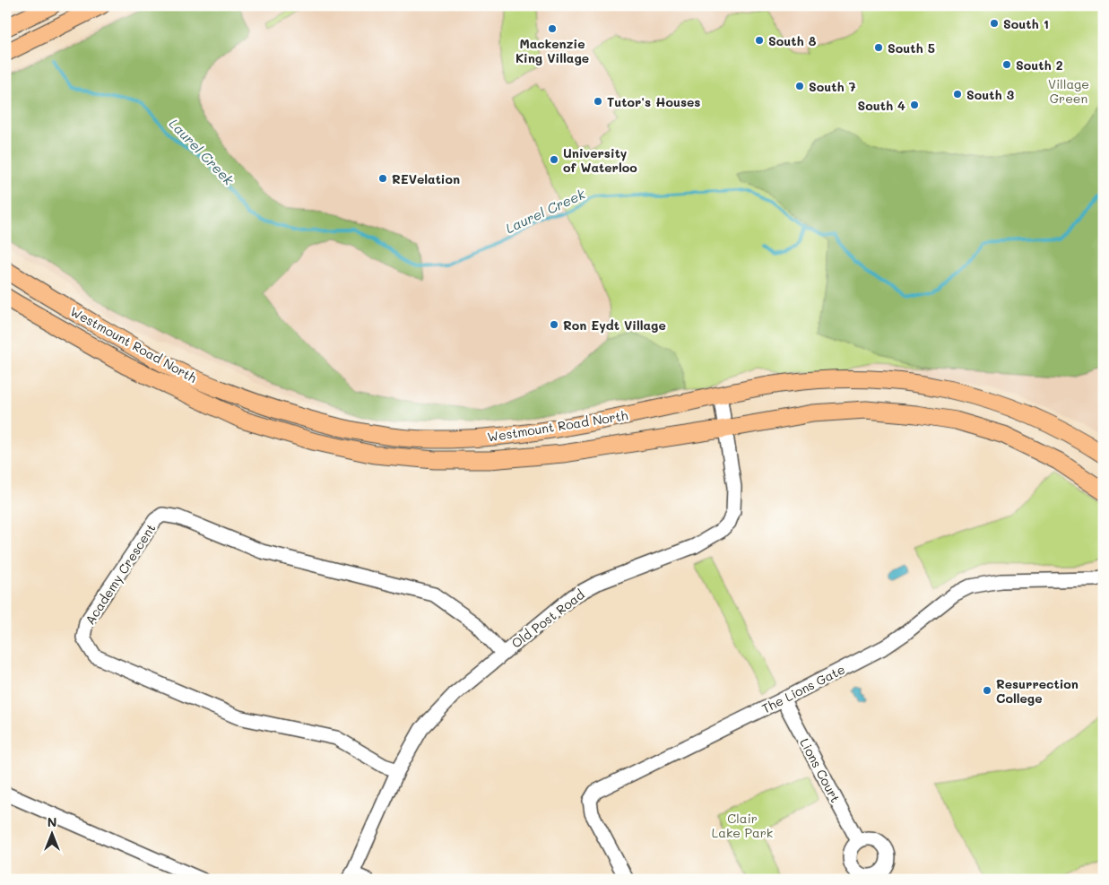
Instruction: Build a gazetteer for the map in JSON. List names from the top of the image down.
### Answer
{
  "streets": {
    "main road": ["Westmount Road North"],
    "street": [
      "Academy Crescent",
      "Old Post Road",
      "The Lions Gate",
      "Lions Court"
    ]
  },
  "crossings": [
    ["Westmount Road North", "Old Post Road"],
    ["Academy Crescent", "Old Post Road"],
    ["The Lions Gate", "Lions Court"]
  ],
  "water": ["Laurel Creek"],
  "parks": ["Village Green", "Clair Lake Park"],
  "places": [
    "South 1",
    "Mackenzie King Village",
    "South 8",
    "South 5",
    "South 2",
    "South 7",
    "South 3",
    "Tutor's Houses",
    "South 4",
    "University of Waterloo",
    "REVelation",
    "Ron Eydt Village",
    "Resurrection College"
  ],
  "north": "top"
}
